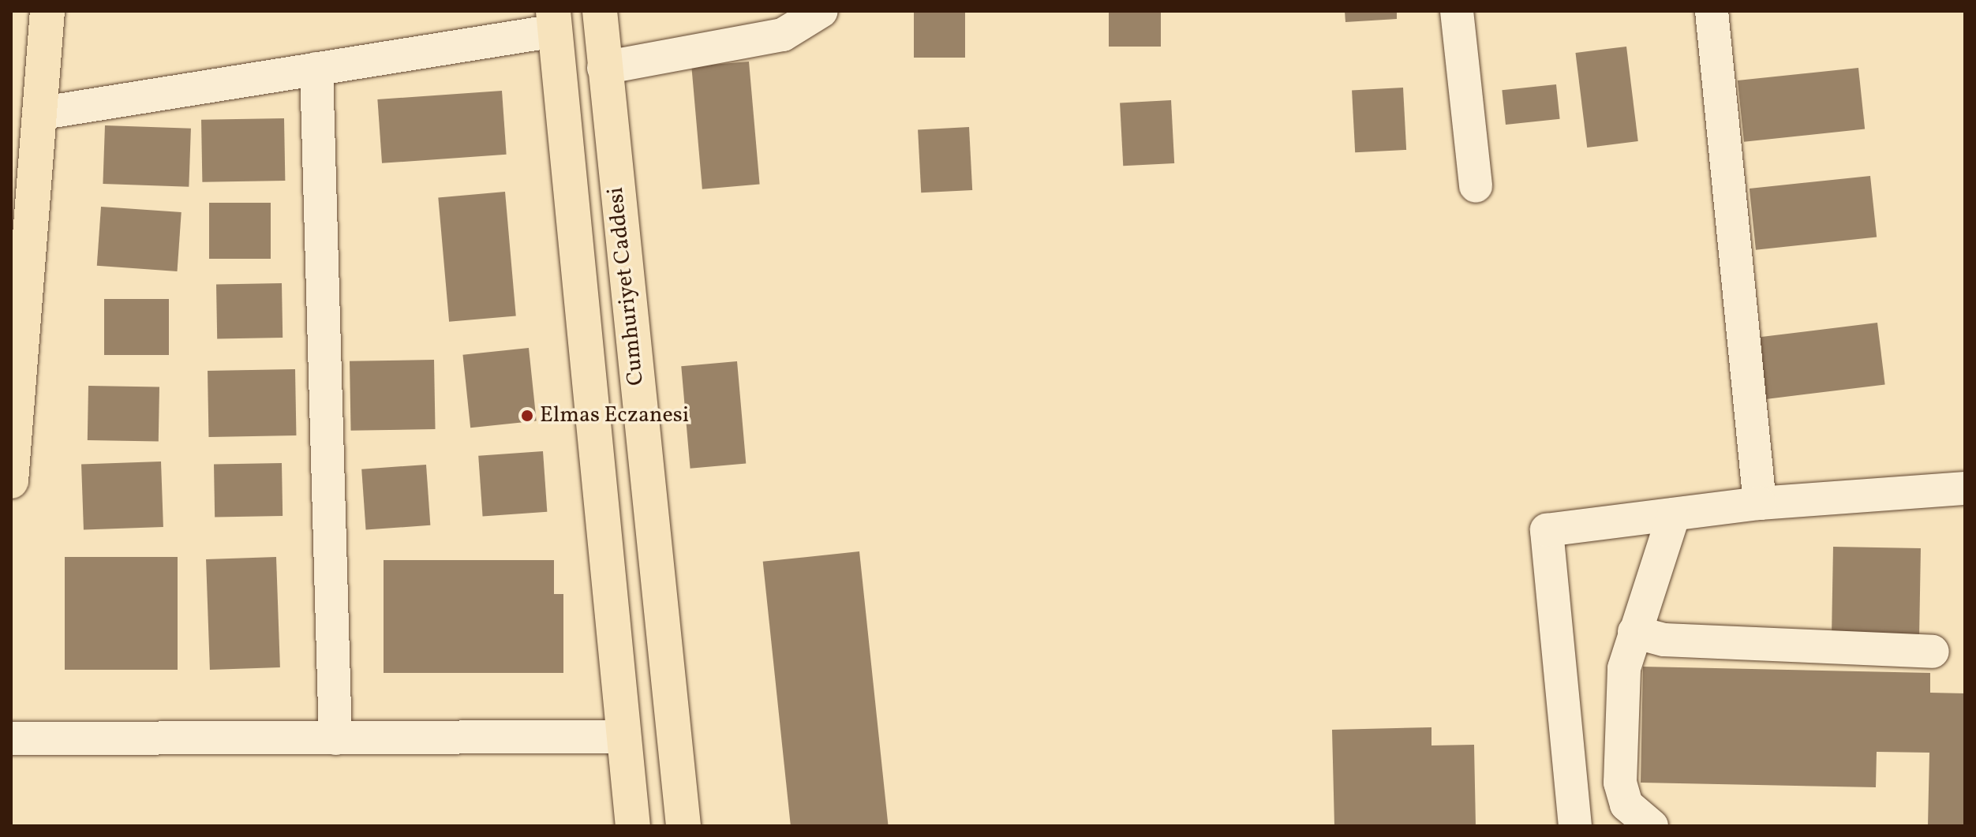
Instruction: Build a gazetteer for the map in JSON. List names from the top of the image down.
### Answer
{
  "streets": {
    "main road": ["Cumhuriyet Caddesi"]
  },
  "places": ["Elmas Eczanesi"]
}
